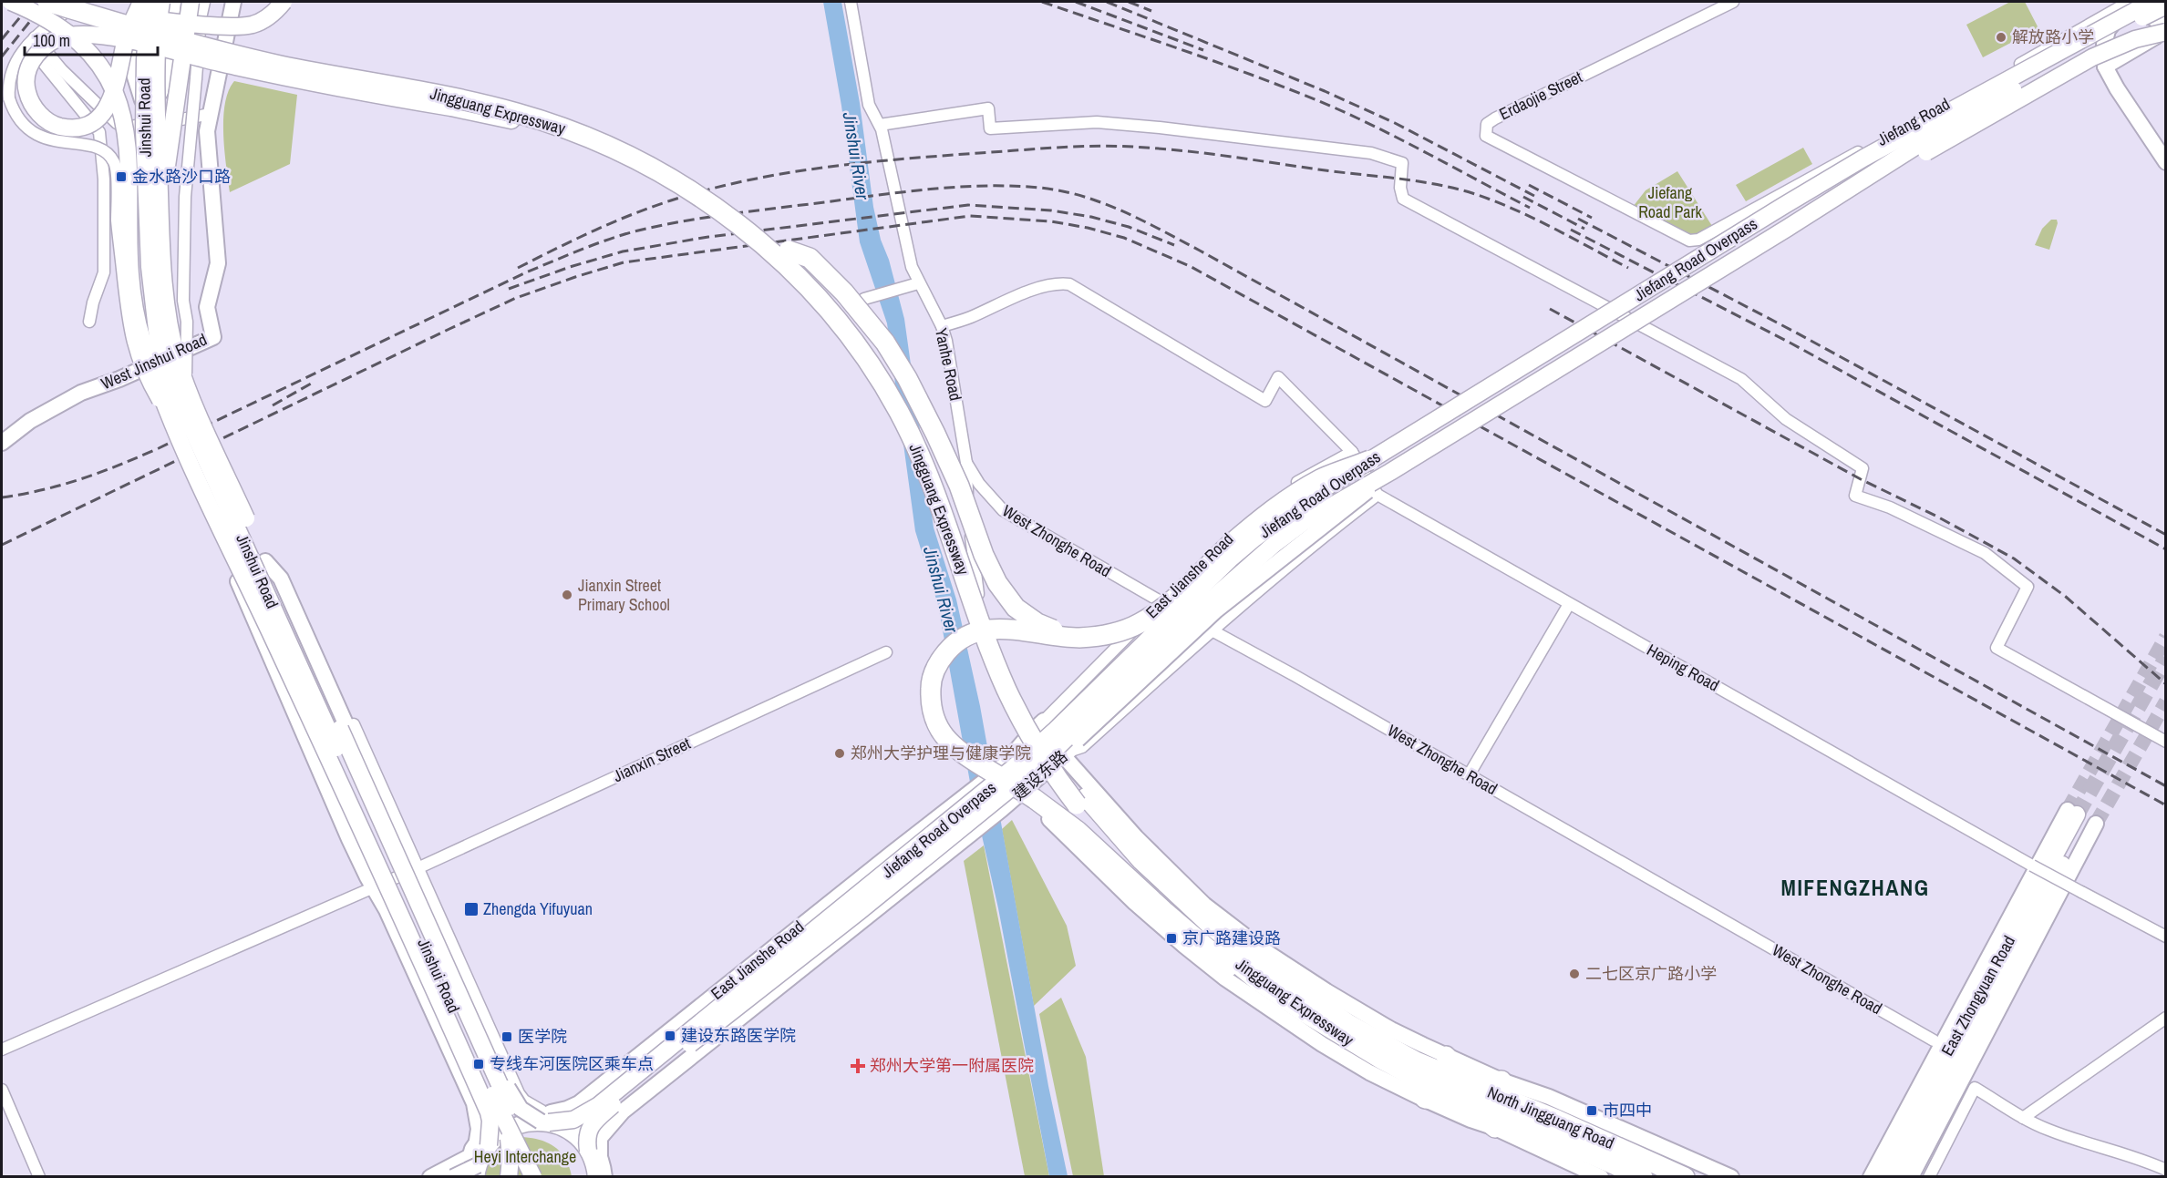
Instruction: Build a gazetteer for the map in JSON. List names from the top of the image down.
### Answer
{
  "streets": {
    "highway": ["Jingguang Expressway", "North Jingguang Road"],
    "main road": ["Jinshui Road", "Jiefang Road Overpass", "East Zhongyuan Road"],
    "street": [
      "Erdaojie Street",
      "Jiefang Road",
      "West Jinshui Road",
      "Yanhe Road",
      "West Zhonghe Road",
      "East Jianshe Road",
      "Heping Road",
      "Jianxin Street",
      "建设东路"
    ]
  },
  "crossings": [
    ["Erdaojie Street", "Jiefang Road"],
    ["Jingguang Expressway", "Jinshui Road"],
    ["Jingguang Expressway", "North Jingguang Road"],
    ["Jiefang Road Overpass", "East Jianshe Road"],
    ["Jiefang Road Overpass", "建设东路"],
    ["Yanhe Road", "West Zhonghe Road"],
    ["Yanhe Road", "East Jianshe Road"],
    ["Yanhe Road", "Heping Road"],
    ["Yanhe Road", "建设东路"],
    ["West Zhonghe Road", "East Jianshe Road"],
    ["East Jianshe Road", "Heping Road"],
    ["East Jianshe Road", "建设东路"]
  ],
  "districts": ["MIFENGZHANG"],
  "water": ["Jinshui River"],
  "parks": ["Jiefang Road Park", "Heyi Interchange"],
  "places": {
    "other": [
      "解放路小学",
      "Jianxin Street Primary School",
      "郑州大学护理与健康学院",
      "二七区京广路小学"
    ],
    "transit": [
      "金水路沙口路",
      "Zhengda Yifuyuan",
      "京广路建设路",
      "建设东路医学院",
      "医学院",
      "专线车河医院区乘车点",
      "市四中"
    ],
    "health": ["郑州大学第一附属医院"]
  },
  "scale_bar": "100 m"
}
